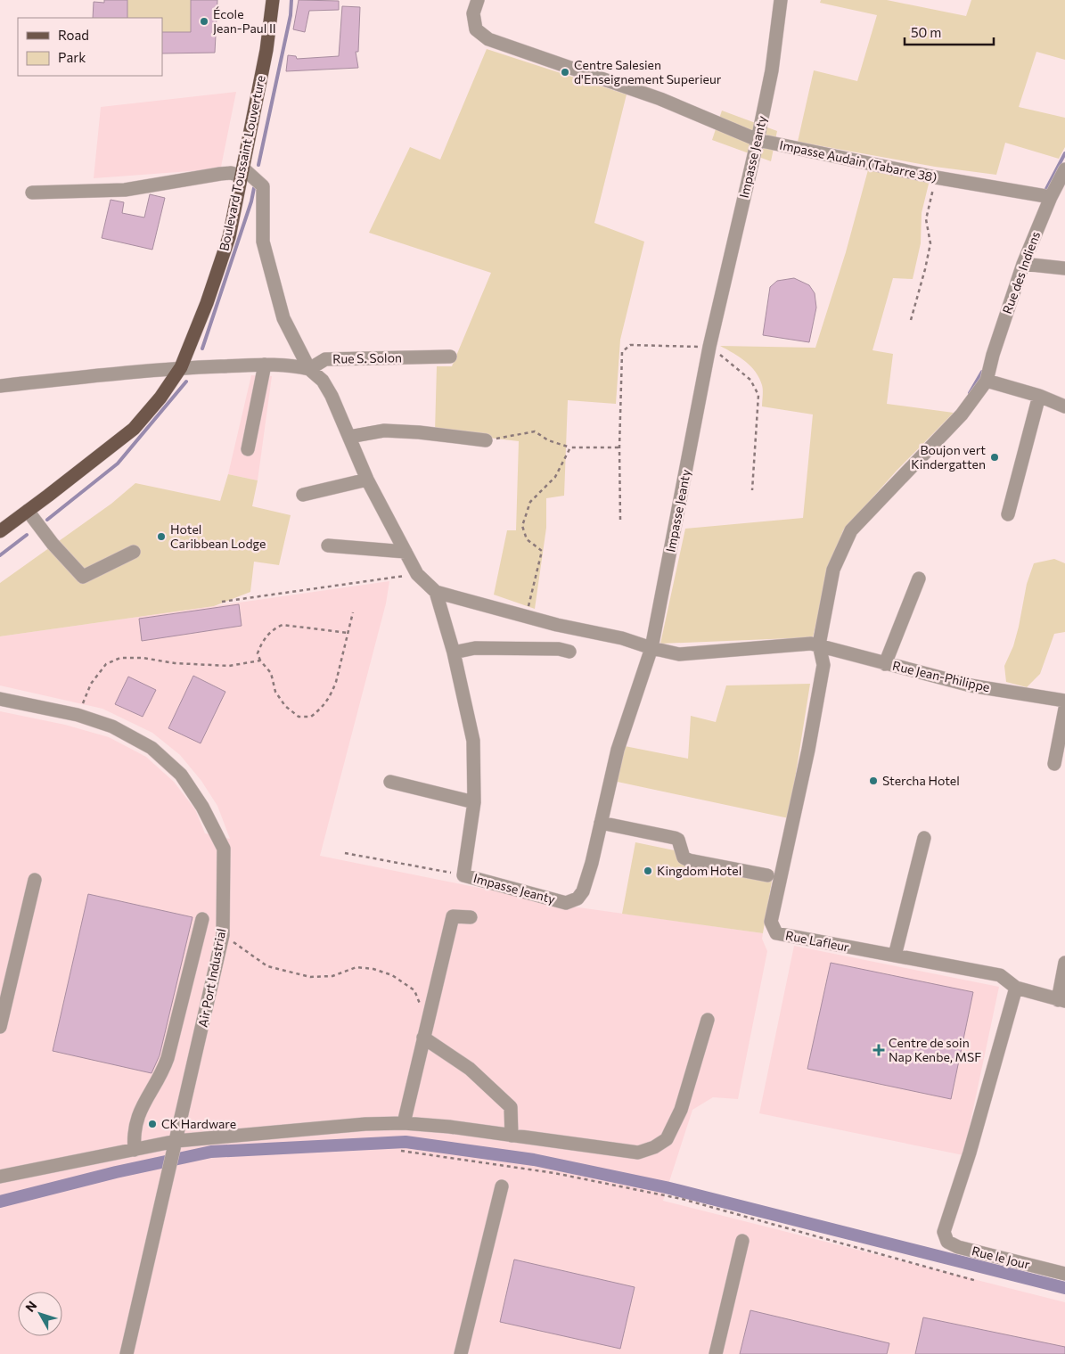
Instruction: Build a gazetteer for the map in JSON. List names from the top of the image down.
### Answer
{
  "streets": {
    "main road": ["Boulevard Toussaint Louverture"],
    "street": [
      "Impasse Jeanty",
      "Impasse Audain (Tabarre 38)",
      "Rue des Indiens",
      "Rue S. Solon",
      "Rue Jean-Philippe",
      "Rue Lafleur",
      "Air Port Industrial",
      "Rue le Jour"
    ]
  },
  "crossings": [
    ["Impasse Jeanty", "Impasse Audain (Tabarre 38)"],
    ["Impasse Jeanty", "Rue Jean-Philippe"],
    ["Impasse Audain (Tabarre 38)", "Rue des Indiens"],
    ["Rue Jean-Philippe", "Rue Lafleur"],
    ["Rue Lafleur", "Rue le Jour"]
  ],
  "places": {
    "other": [
      "École Jean-Paul II",
      "Centre Salesien d'Enseignement Superieur",
      "Boujon vert Kindergatten",
      "Hotel Caribbean Lodge",
      "Stercha Hotel",
      "Kingdom Hotel",
      "CK Hardware"
    ],
    "health": ["Centre de soin Nap Kenbe, MSF"]
  },
  "legend": ["Road", "Park"],
  "scale_bar": "50 m",
  "north": "top left"
}
